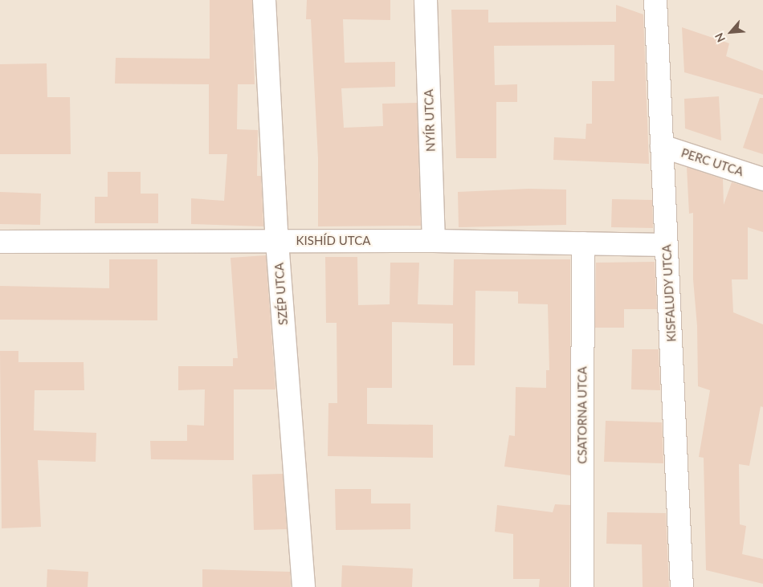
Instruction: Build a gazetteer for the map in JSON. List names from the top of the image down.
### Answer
{
  "streets": {
    "street": [
      "NYÍR UTCA",
      "PERC UTCA",
      "KISHÍD UTCA",
      "KISFALUDY UTCA",
      "SZÉP UTCA",
      "CSATORNA UTCA"
    ]
  },
  "crossings": [
    ["NYÍR UTCA", "KISHÍD UTCA"],
    ["PERC UTCA", "KISFALUDY UTCA"],
    ["KISHÍD UTCA", "KISFALUDY UTCA"],
    ["KISHÍD UTCA", "SZÉP UTCA"],
    ["KISHÍD UTCA", "CSATORNA UTCA"]
  ],
  "north": "bottom left"
}
